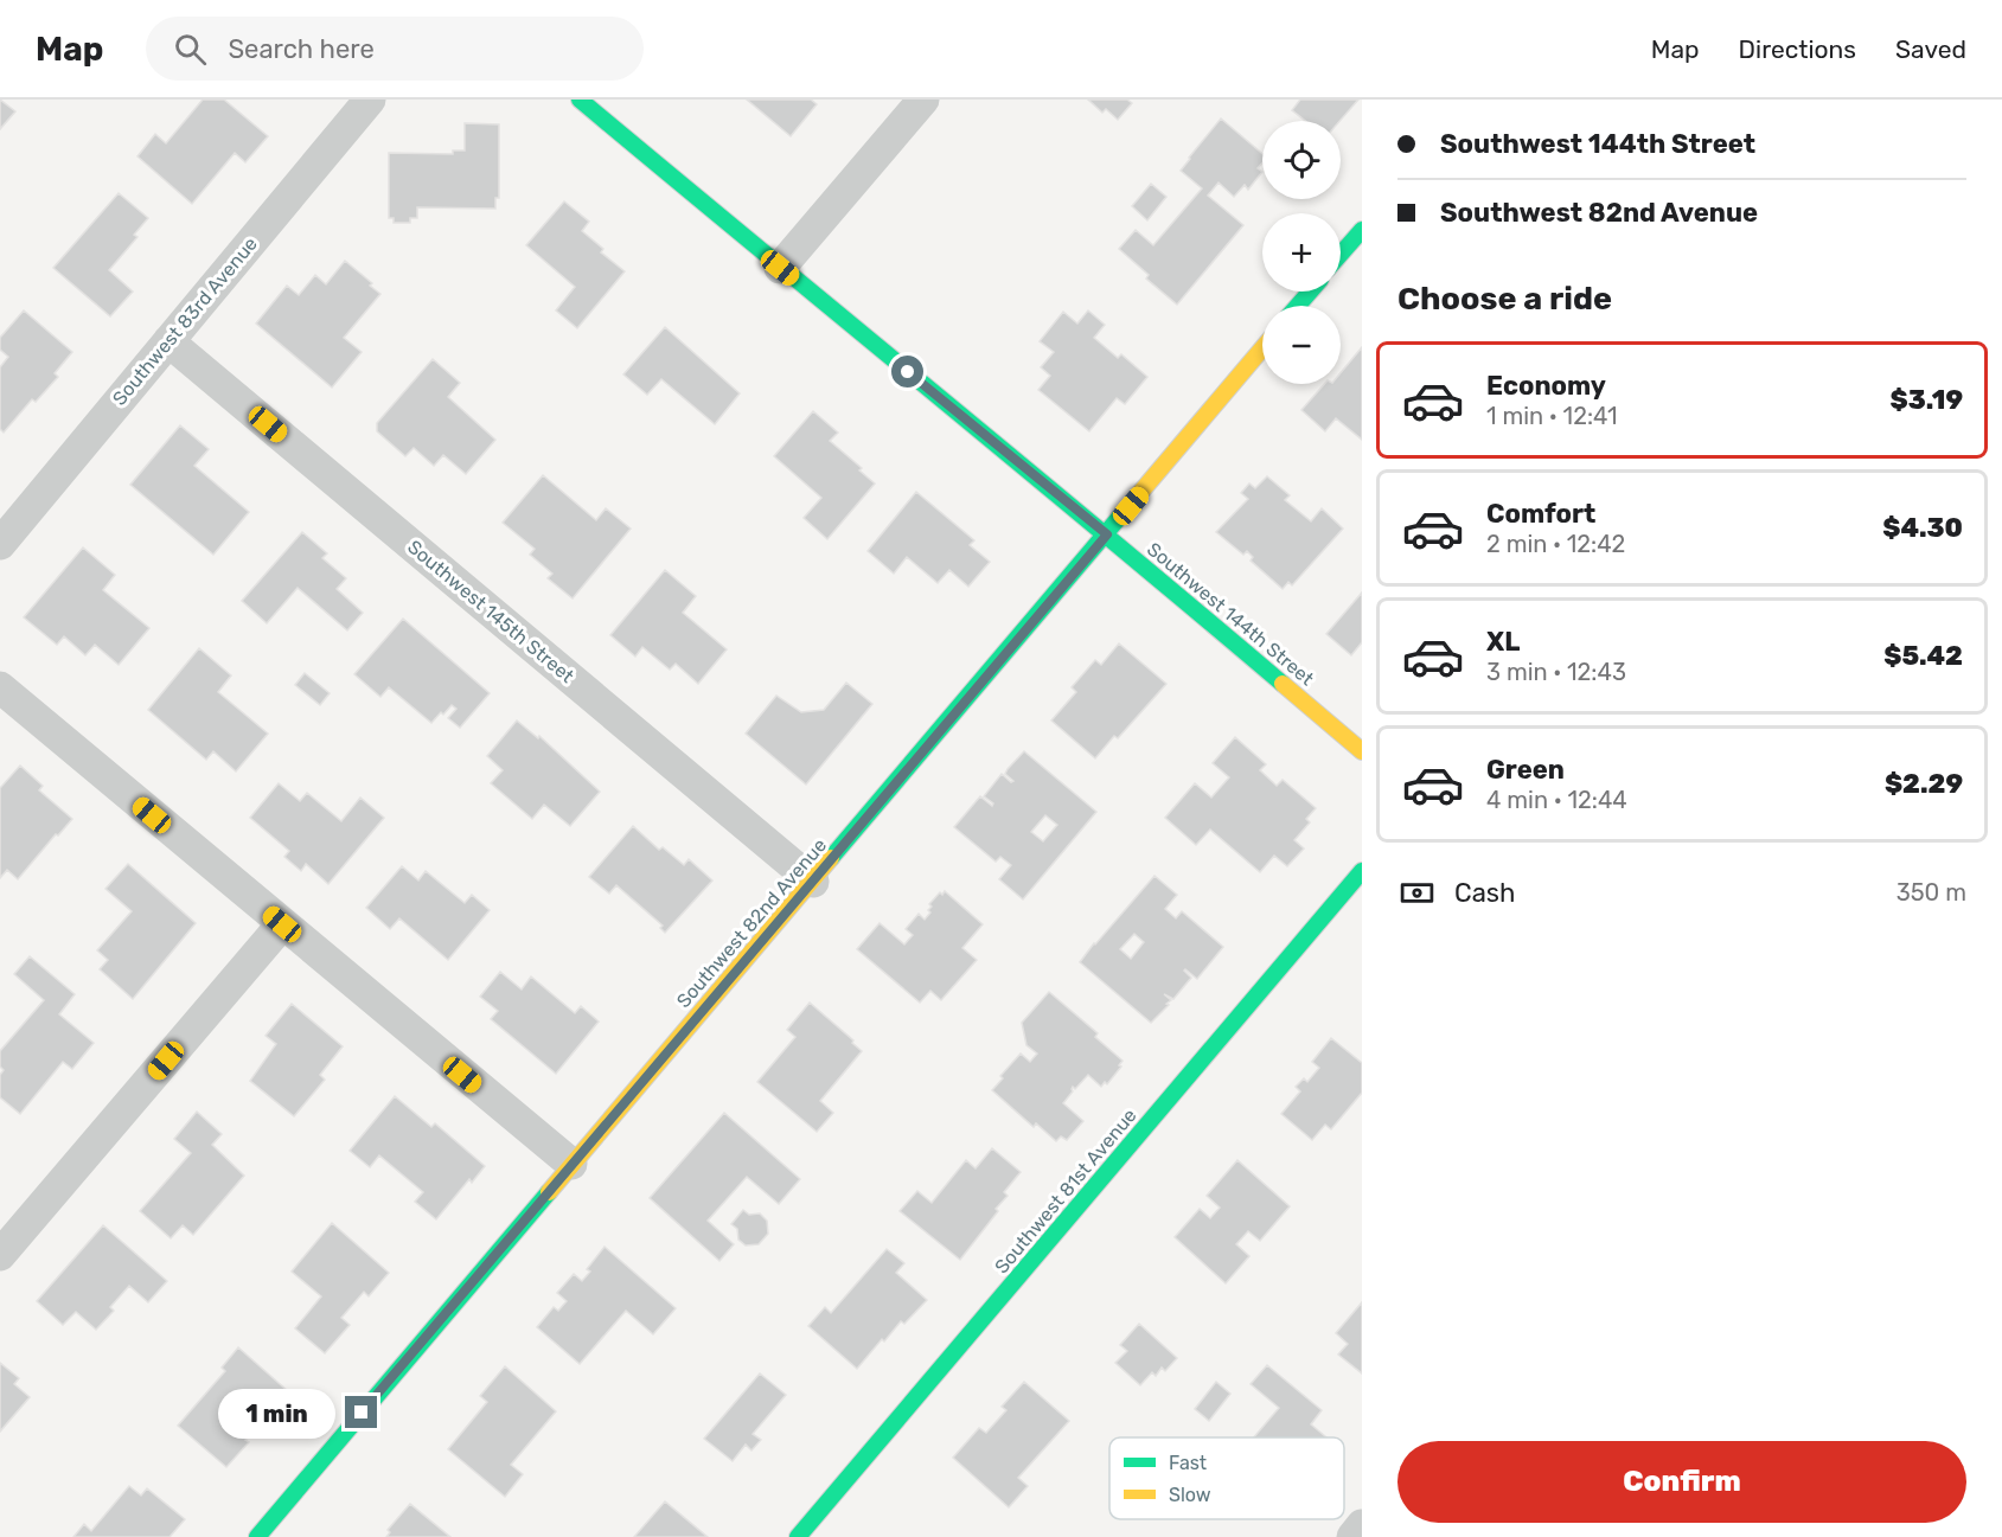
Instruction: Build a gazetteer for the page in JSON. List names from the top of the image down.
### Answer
{
  "streets": {
    "street": [
      "Southwest 83rd Avenue",
      "Southwest 145th Street",
      "Southwest 144th Street",
      "Southwest 82nd Avenue",
      "Southwest 81st Avenue"
    ]
  },
  "crossings": [
    ["Southwest 83rd Avenue", "Southwest 145th Street"],
    ["Southwest 145th Street", "Southwest 82nd Avenue"],
    ["Southwest 144th Street", "Southwest 82nd Avenue"]
  ],
  "legend": ["Fast", "Slow"],
  "page": {
    "header": "Map",
    "search": "Search here",
    "nav": ["Map", "Directions", "Saved"],
    "banner": ["Southwest 144th Street", "Southwest 82nd Avenue"],
    "map_buttons": ["+", "−"],
    "heading": "Choose a ride",
    "list": [
      {
        "name": "Economy",
        "note": "1 min · 12:41",
        "value": "$3.19"
      },
      {
        "name": "Comfort",
        "note": "2 min · 12:42",
        "value": "$4.30"
      },
      {
        "name": "XL",
        "note": "3 min · 12:43",
        "value": "$5.42"
      },
      {
        "name": "Green",
        "note": "4 min · 12:44",
        "value": "$2.29"
      }
    ],
    "pay": ["Cash", "350 m"],
    "bubble": "1 min",
    "buttons": "Confirm"
  }
}
